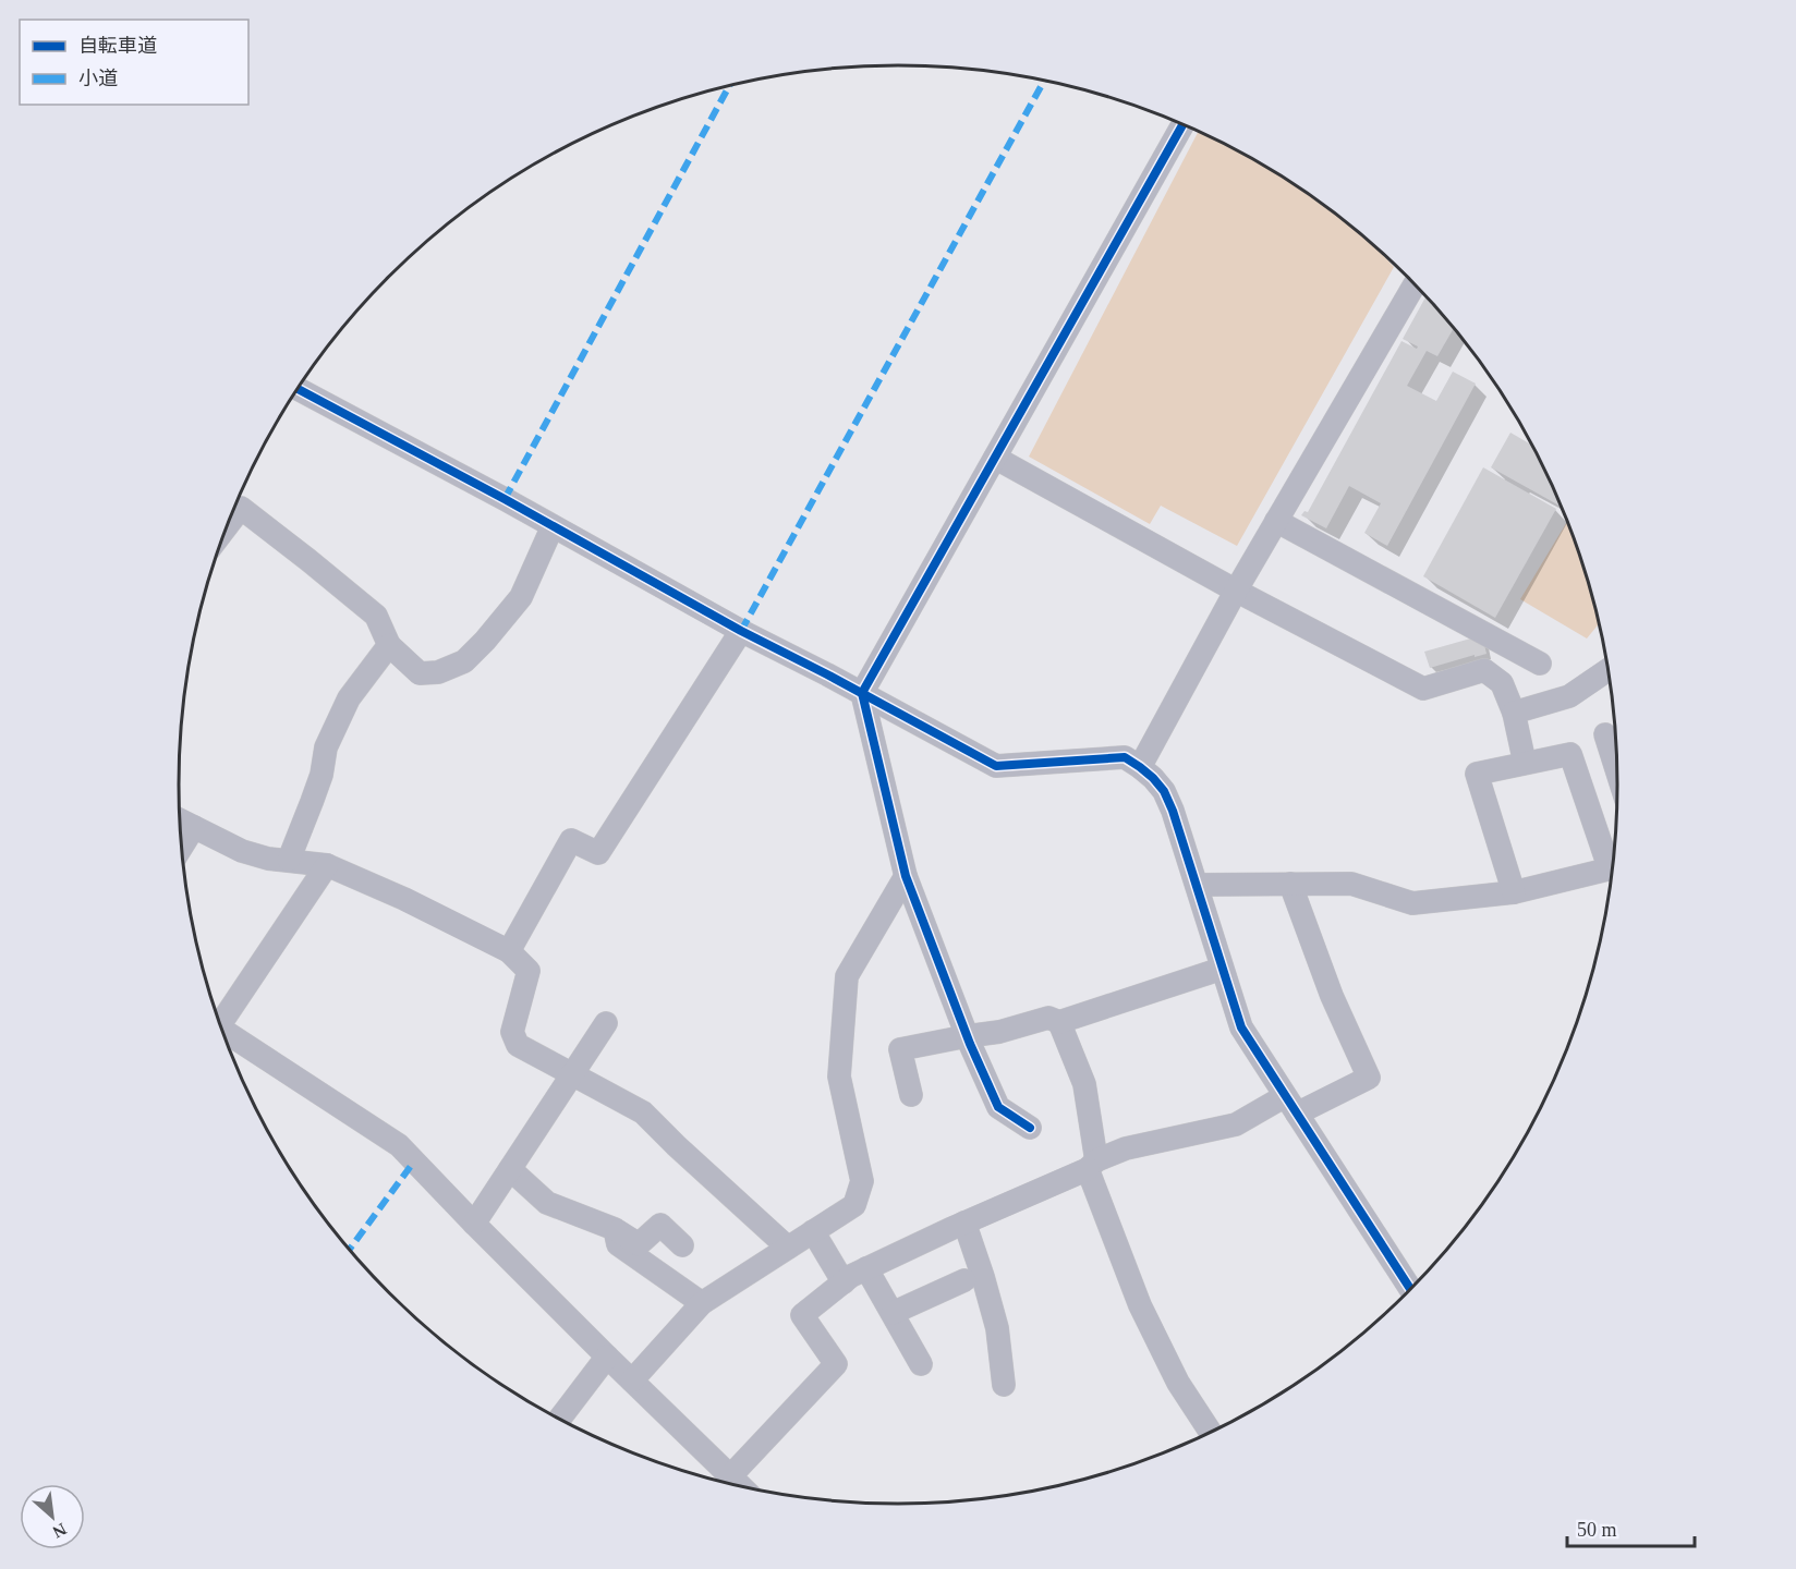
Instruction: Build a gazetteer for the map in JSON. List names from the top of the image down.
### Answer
{
  "legend": ["自転車道", "小道"],
  "scale_bar": "50 m",
  "north": "bottom right"
}
